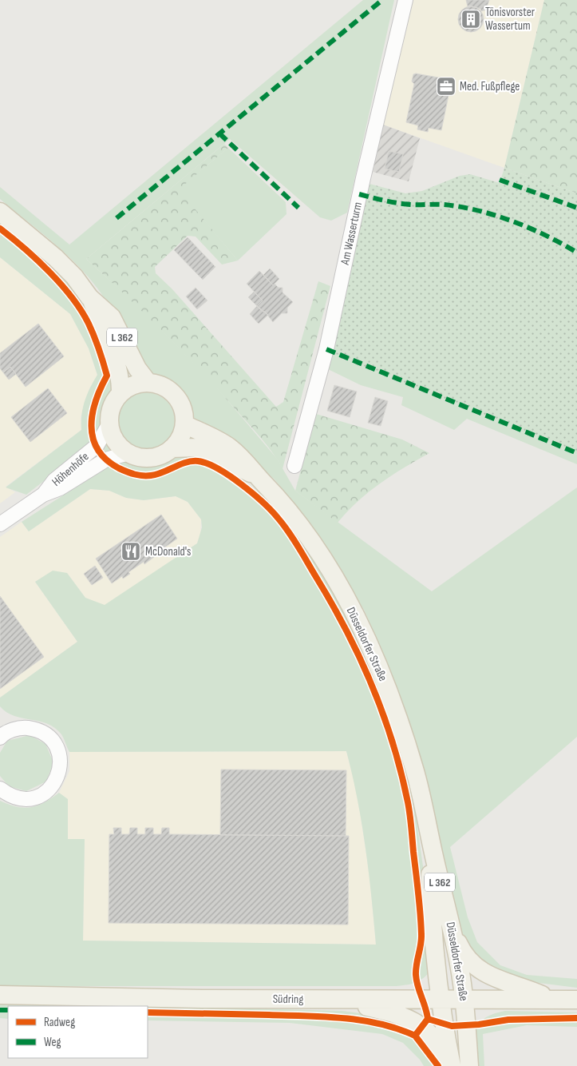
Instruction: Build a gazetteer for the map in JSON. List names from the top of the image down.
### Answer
{
  "streets": {
    "main road": ["L 362", "Düsseldorfer Straße", "Südring"],
    "street": ["Am Wasserturm", "Höhenhöfe"]
  },
  "crossings": [
    ["L 362", "Höhenhöfe"],
    ["L 362", "Düsseldorfer Straße"],
    ["Höhenhöfe", "Düsseldorfer Straße"],
    ["Düsseldorfer Straße", "Südring"]
  ],
  "places": {
    "building": ["Tönisvorster Wassertum"],
    "office": ["Med. Fußpflege"],
    "restaurant": ["McDonald's"]
  },
  "legend": ["Radweg", "Weg"]
}
